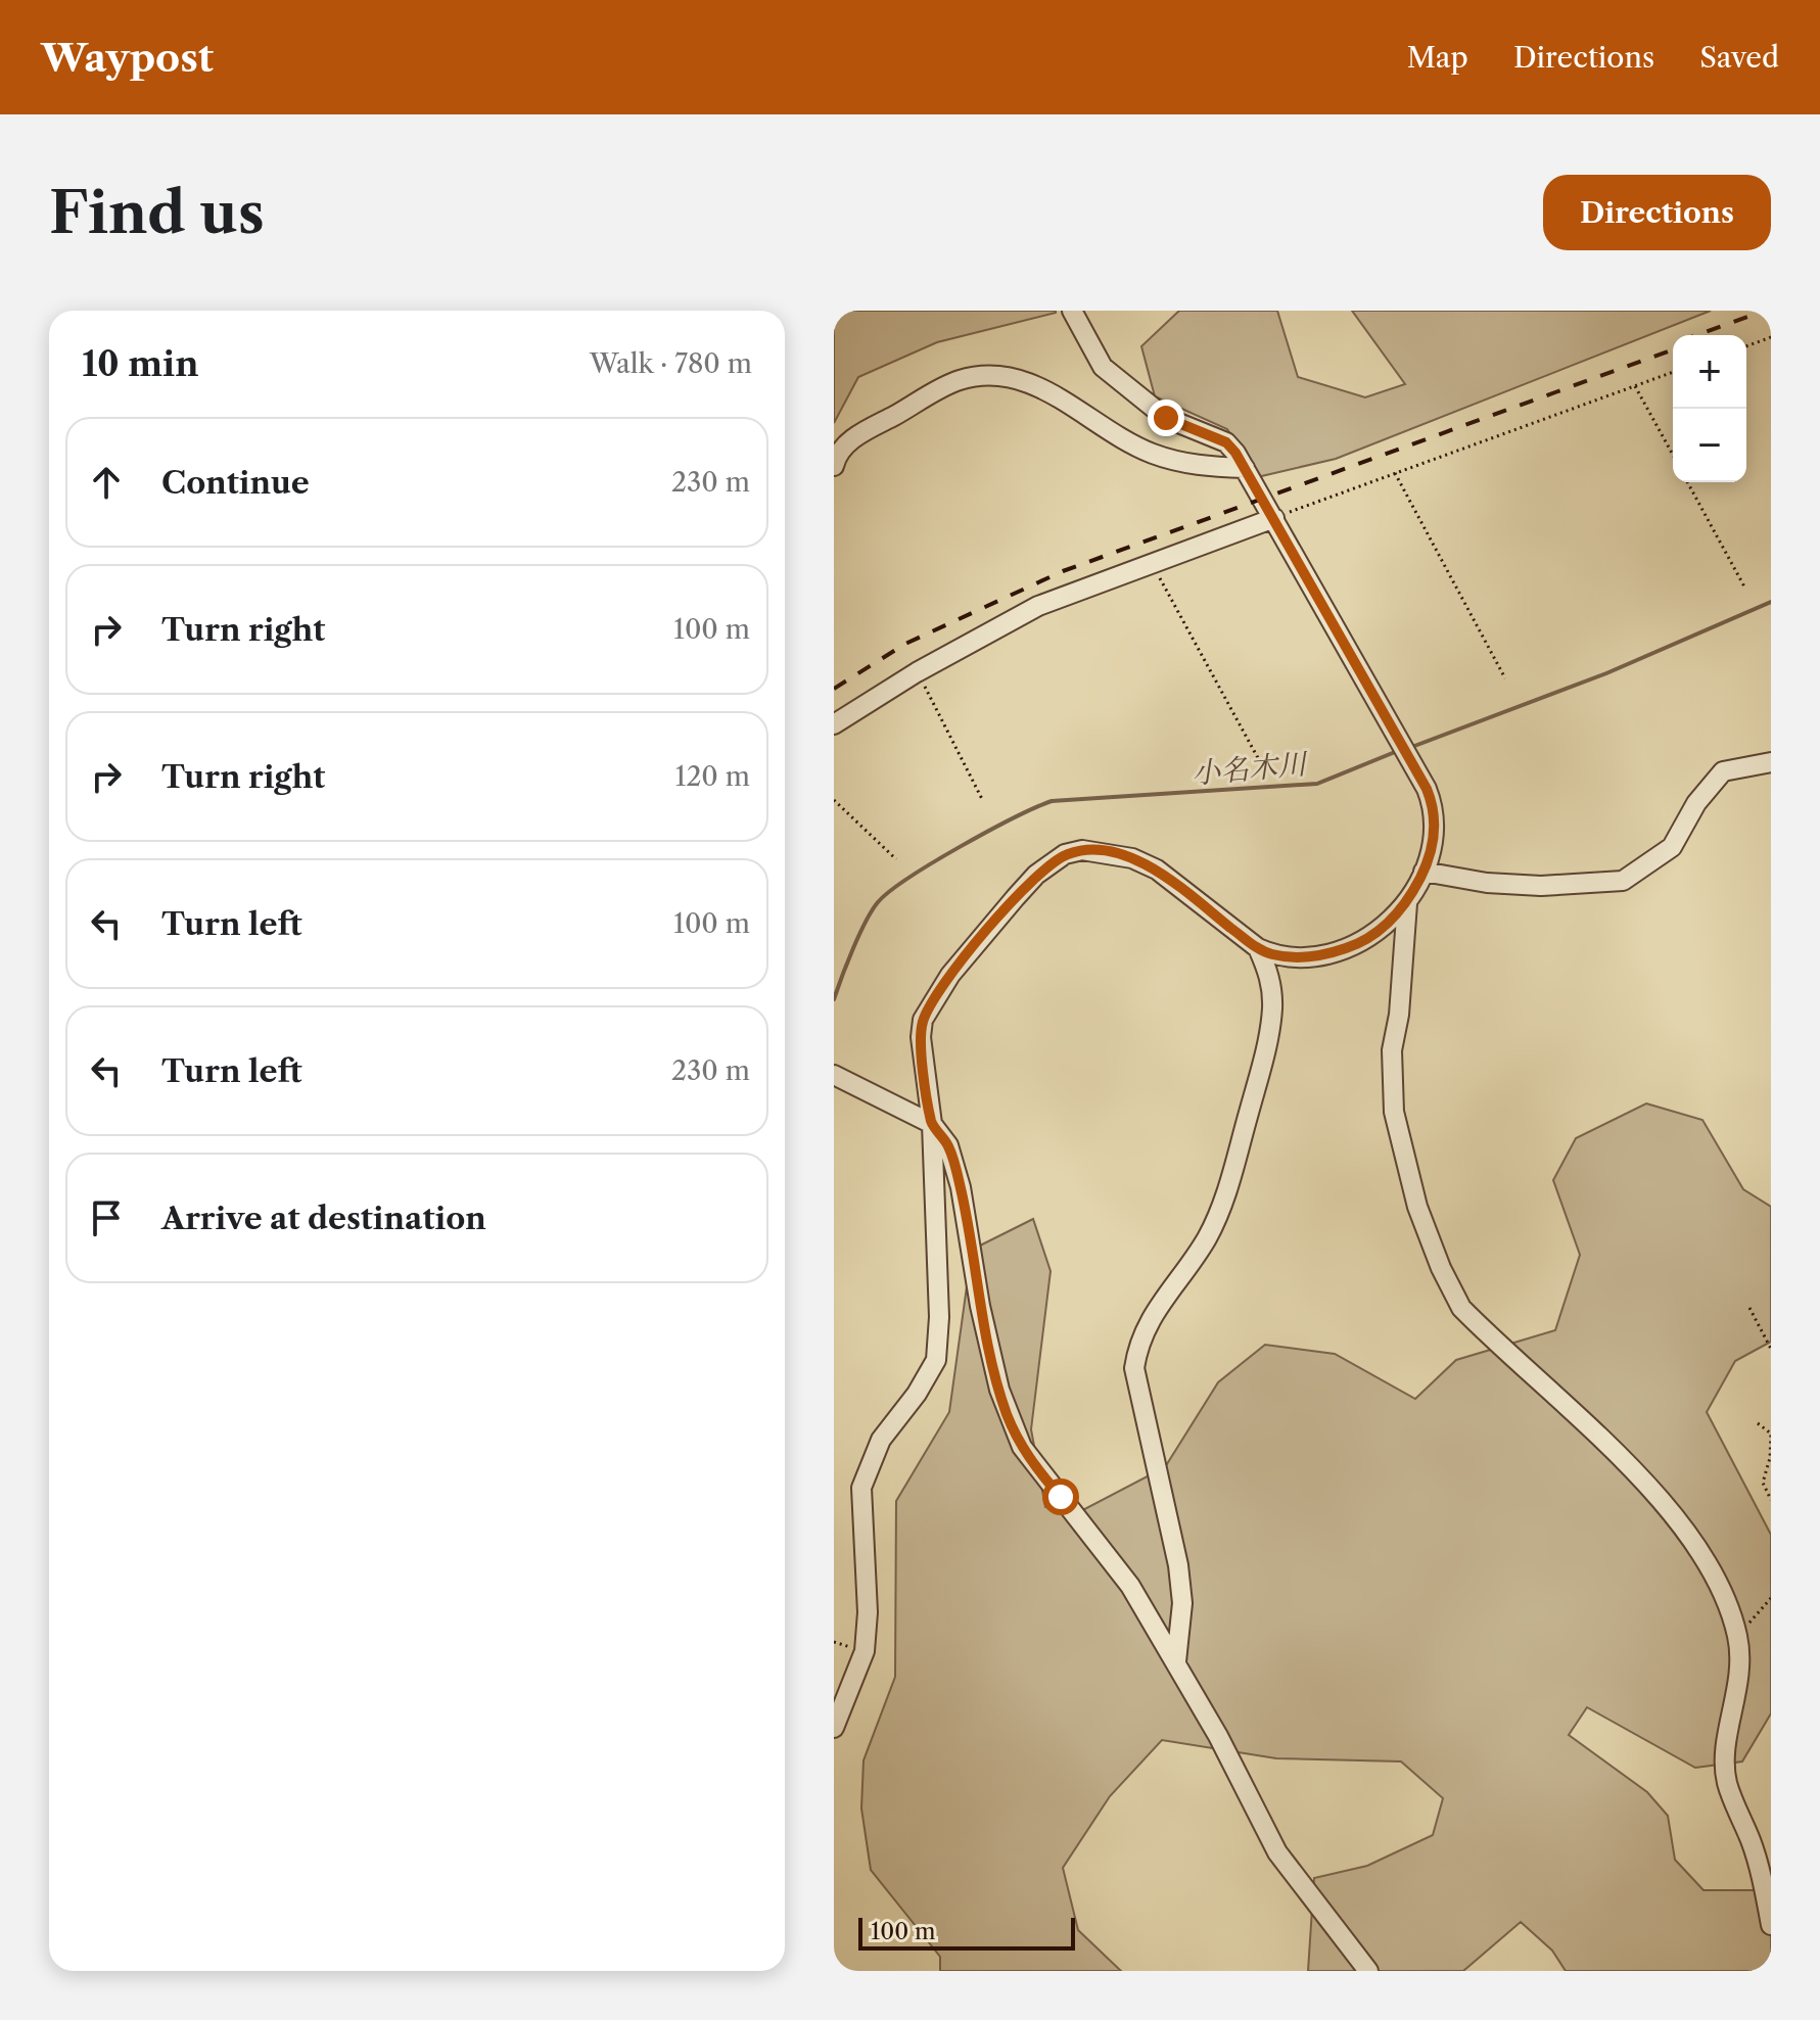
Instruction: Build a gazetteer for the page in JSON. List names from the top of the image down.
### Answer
{
  "water": ["小名木川"],
  "scale_bar": "100 m",
  "page": {
    "header": "Waypost",
    "nav": ["Map", "Directions", "Saved"],
    "buttons": "Directions",
    "title": "Find us",
    "heading": ["10 min", "Walk · 780 m"],
    "map_buttons": ["+", "−"],
    "list": [
      ["Continue", "230 m"],
      ["Turn right", "100 m"],
      ["Turn right", "120 m"],
      ["Turn left", "100 m"],
      ["Turn left", "230 m"],
      "Arrive at destination"
    ],
    "scale": "100 m"
  }
}
